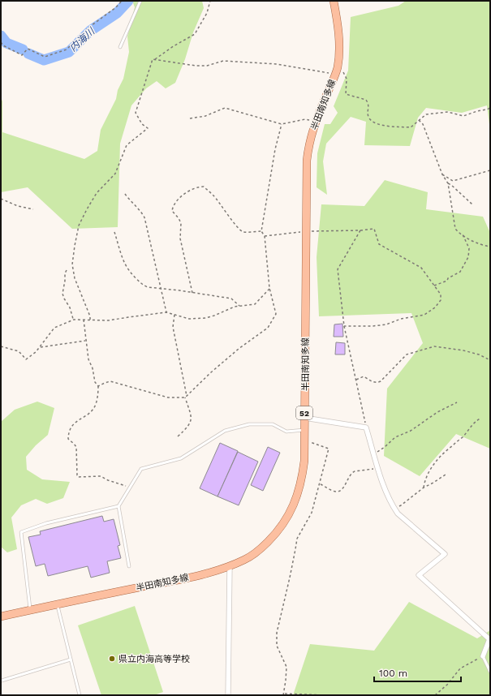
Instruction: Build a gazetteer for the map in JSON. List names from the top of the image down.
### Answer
{
  "streets": {
    "main road": ["半田南知多線", "52"]
  },
  "water": ["内海川"],
  "places": ["県立内海高等学校"],
  "scale_bar": "100 m"
}
